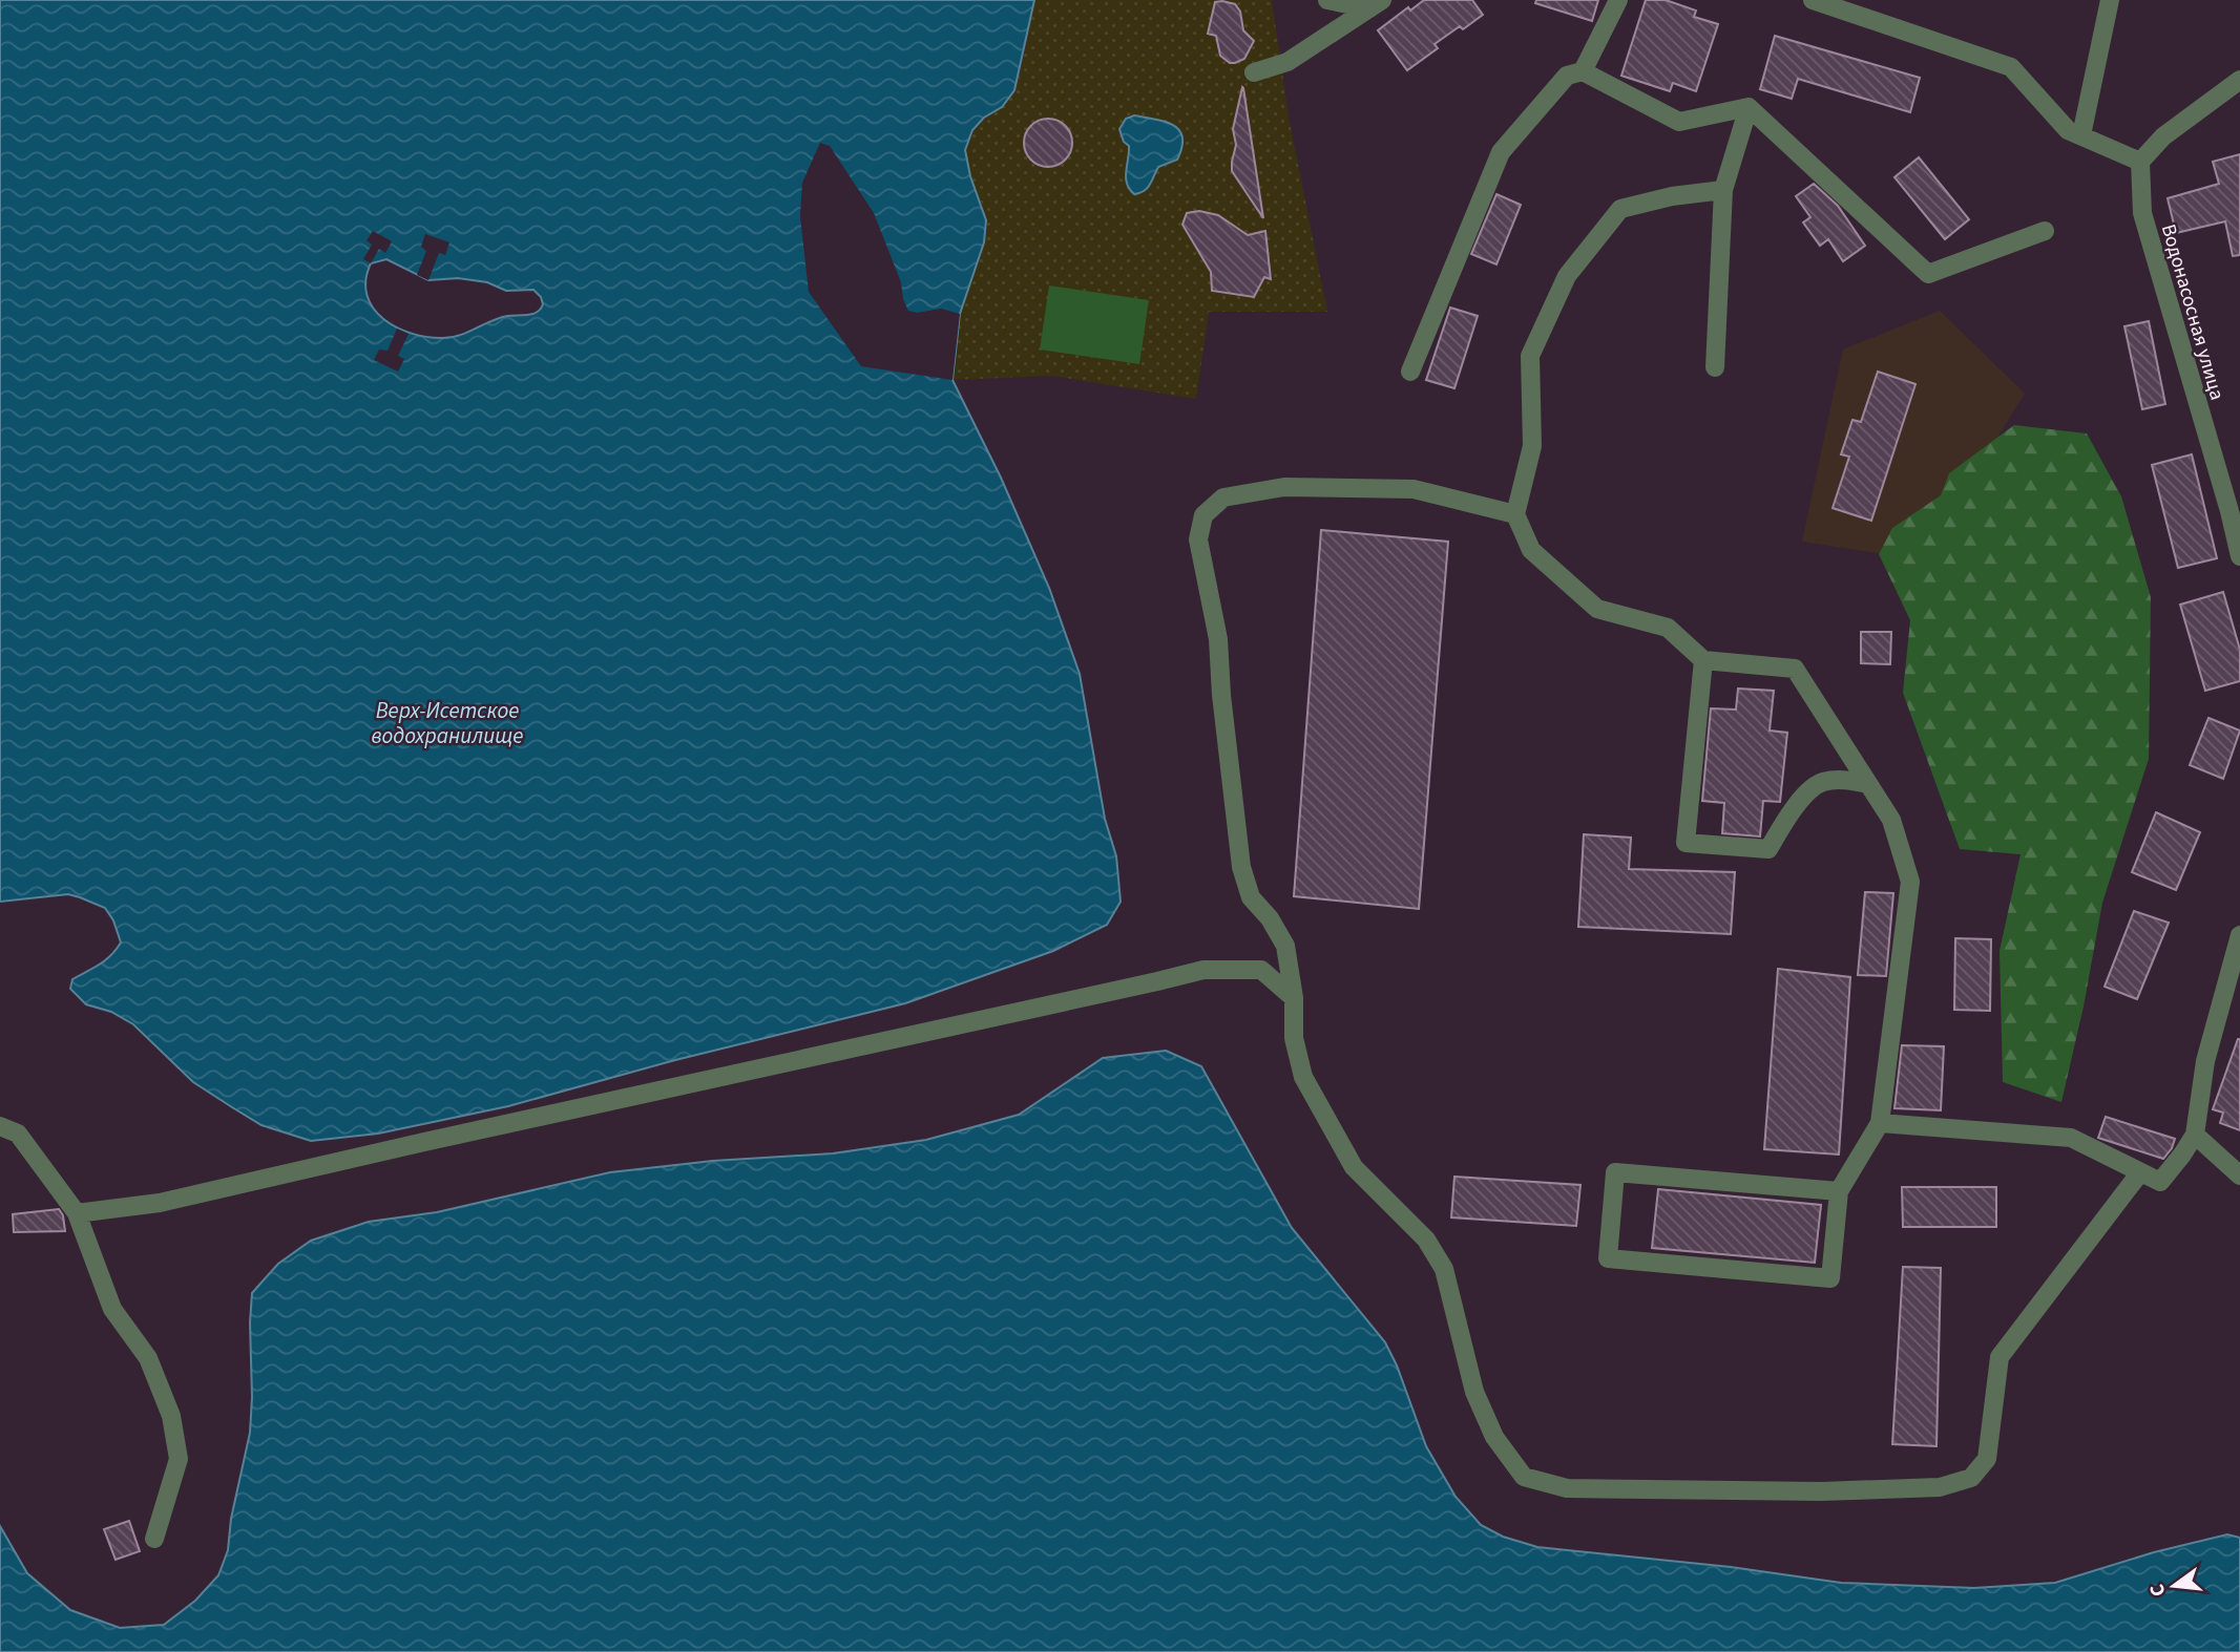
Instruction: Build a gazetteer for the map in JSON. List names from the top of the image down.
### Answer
{
  "streets": {
    "street": ["Водонасосная улица"]
  },
  "water": ["Верх-Исетское водохранилище"],
  "north": "left"
}
